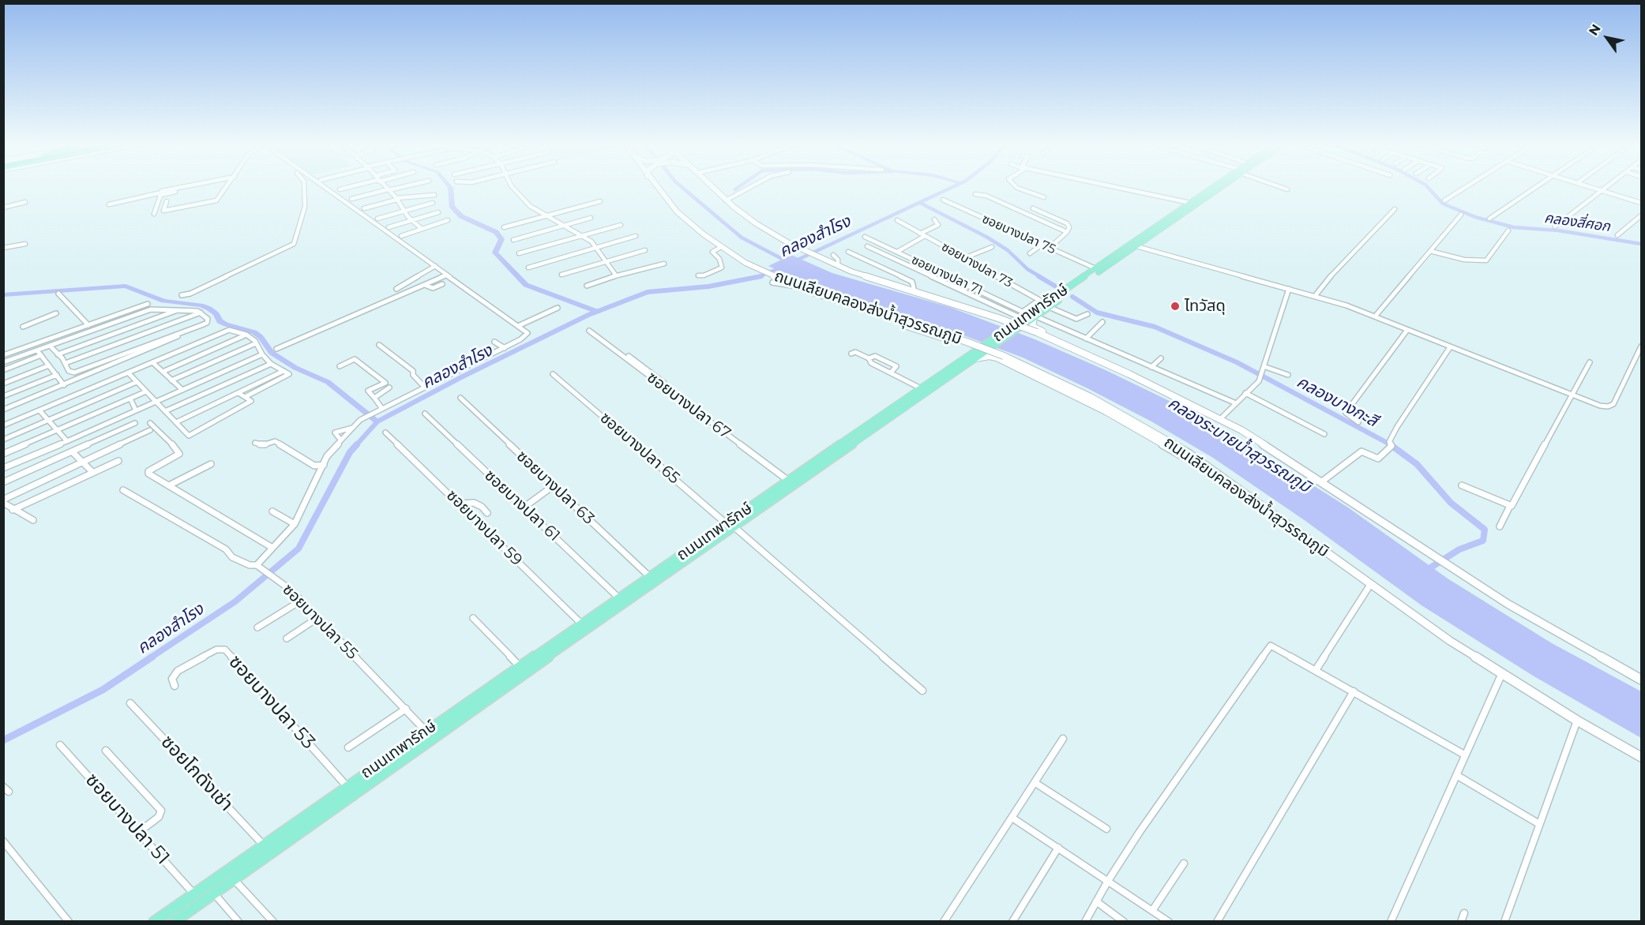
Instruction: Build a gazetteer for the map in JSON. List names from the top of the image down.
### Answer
{
  "streets": {
    "main road": ["ถนนเลียบคลองส่งน้ำสุวรรณภูมิ", "ถนนเทพารักษ์"],
    "street": [
      "ซอยบางปลา 75",
      "ซอยบางปลา 73",
      "ซอยบางปลา 71",
      "ซอยบางปลา 67",
      "ซอยบางปลา 65",
      "ซอยบางปลา 63",
      "ซอยบางปลา 61",
      "ซอยบางปลา 59",
      "ซอยบางปลา 55",
      "ซอยบางปลา 53",
      "ซอยโกดังเช่า",
      "ซอยบางปลา 51"
    ]
  },
  "crossings": [
    ["ซอยบางปลา 75", "ถนนเทพารักษ์"],
    ["ซอยบางปลา 73", "ซอยบางปลา 71"],
    ["ซอยบางปลา 73", "ถนนเทพารักษ์"],
    ["ซอยบางปลา 71", "ถนนเทพารักษ์"],
    ["ถนนเทพารักษ์", "ซอยบางปลา 67"],
    ["ถนนเทพารักษ์", "ซอยบางปลา 65"],
    ["ถนนเทพารักษ์", "ซอยบางปลา 63"],
    ["ถนนเทพารักษ์", "ซอยบางปลา 61"],
    ["ถนนเทพารักษ์", "ซอยบางปลา 59"],
    ["ถนนเทพารักษ์", "ซอยบางปลา 55"],
    ["ถนนเทพารักษ์", "ซอยบางปลา 53"],
    ["ถนนเทพารักษ์", "ซอยโกดังเช่า"],
    ["ถนนเทพารักษ์", "ซอยบางปลา 51"]
  ],
  "water": [
    "คลองสี่ศอก",
    "คลองสำโรง",
    "คลองบางกะสี",
    "คลองระบายน้ำสุวรรณภูมิ"
  ],
  "places": ["ไทวัสดุ"],
  "north": "top left"
}
